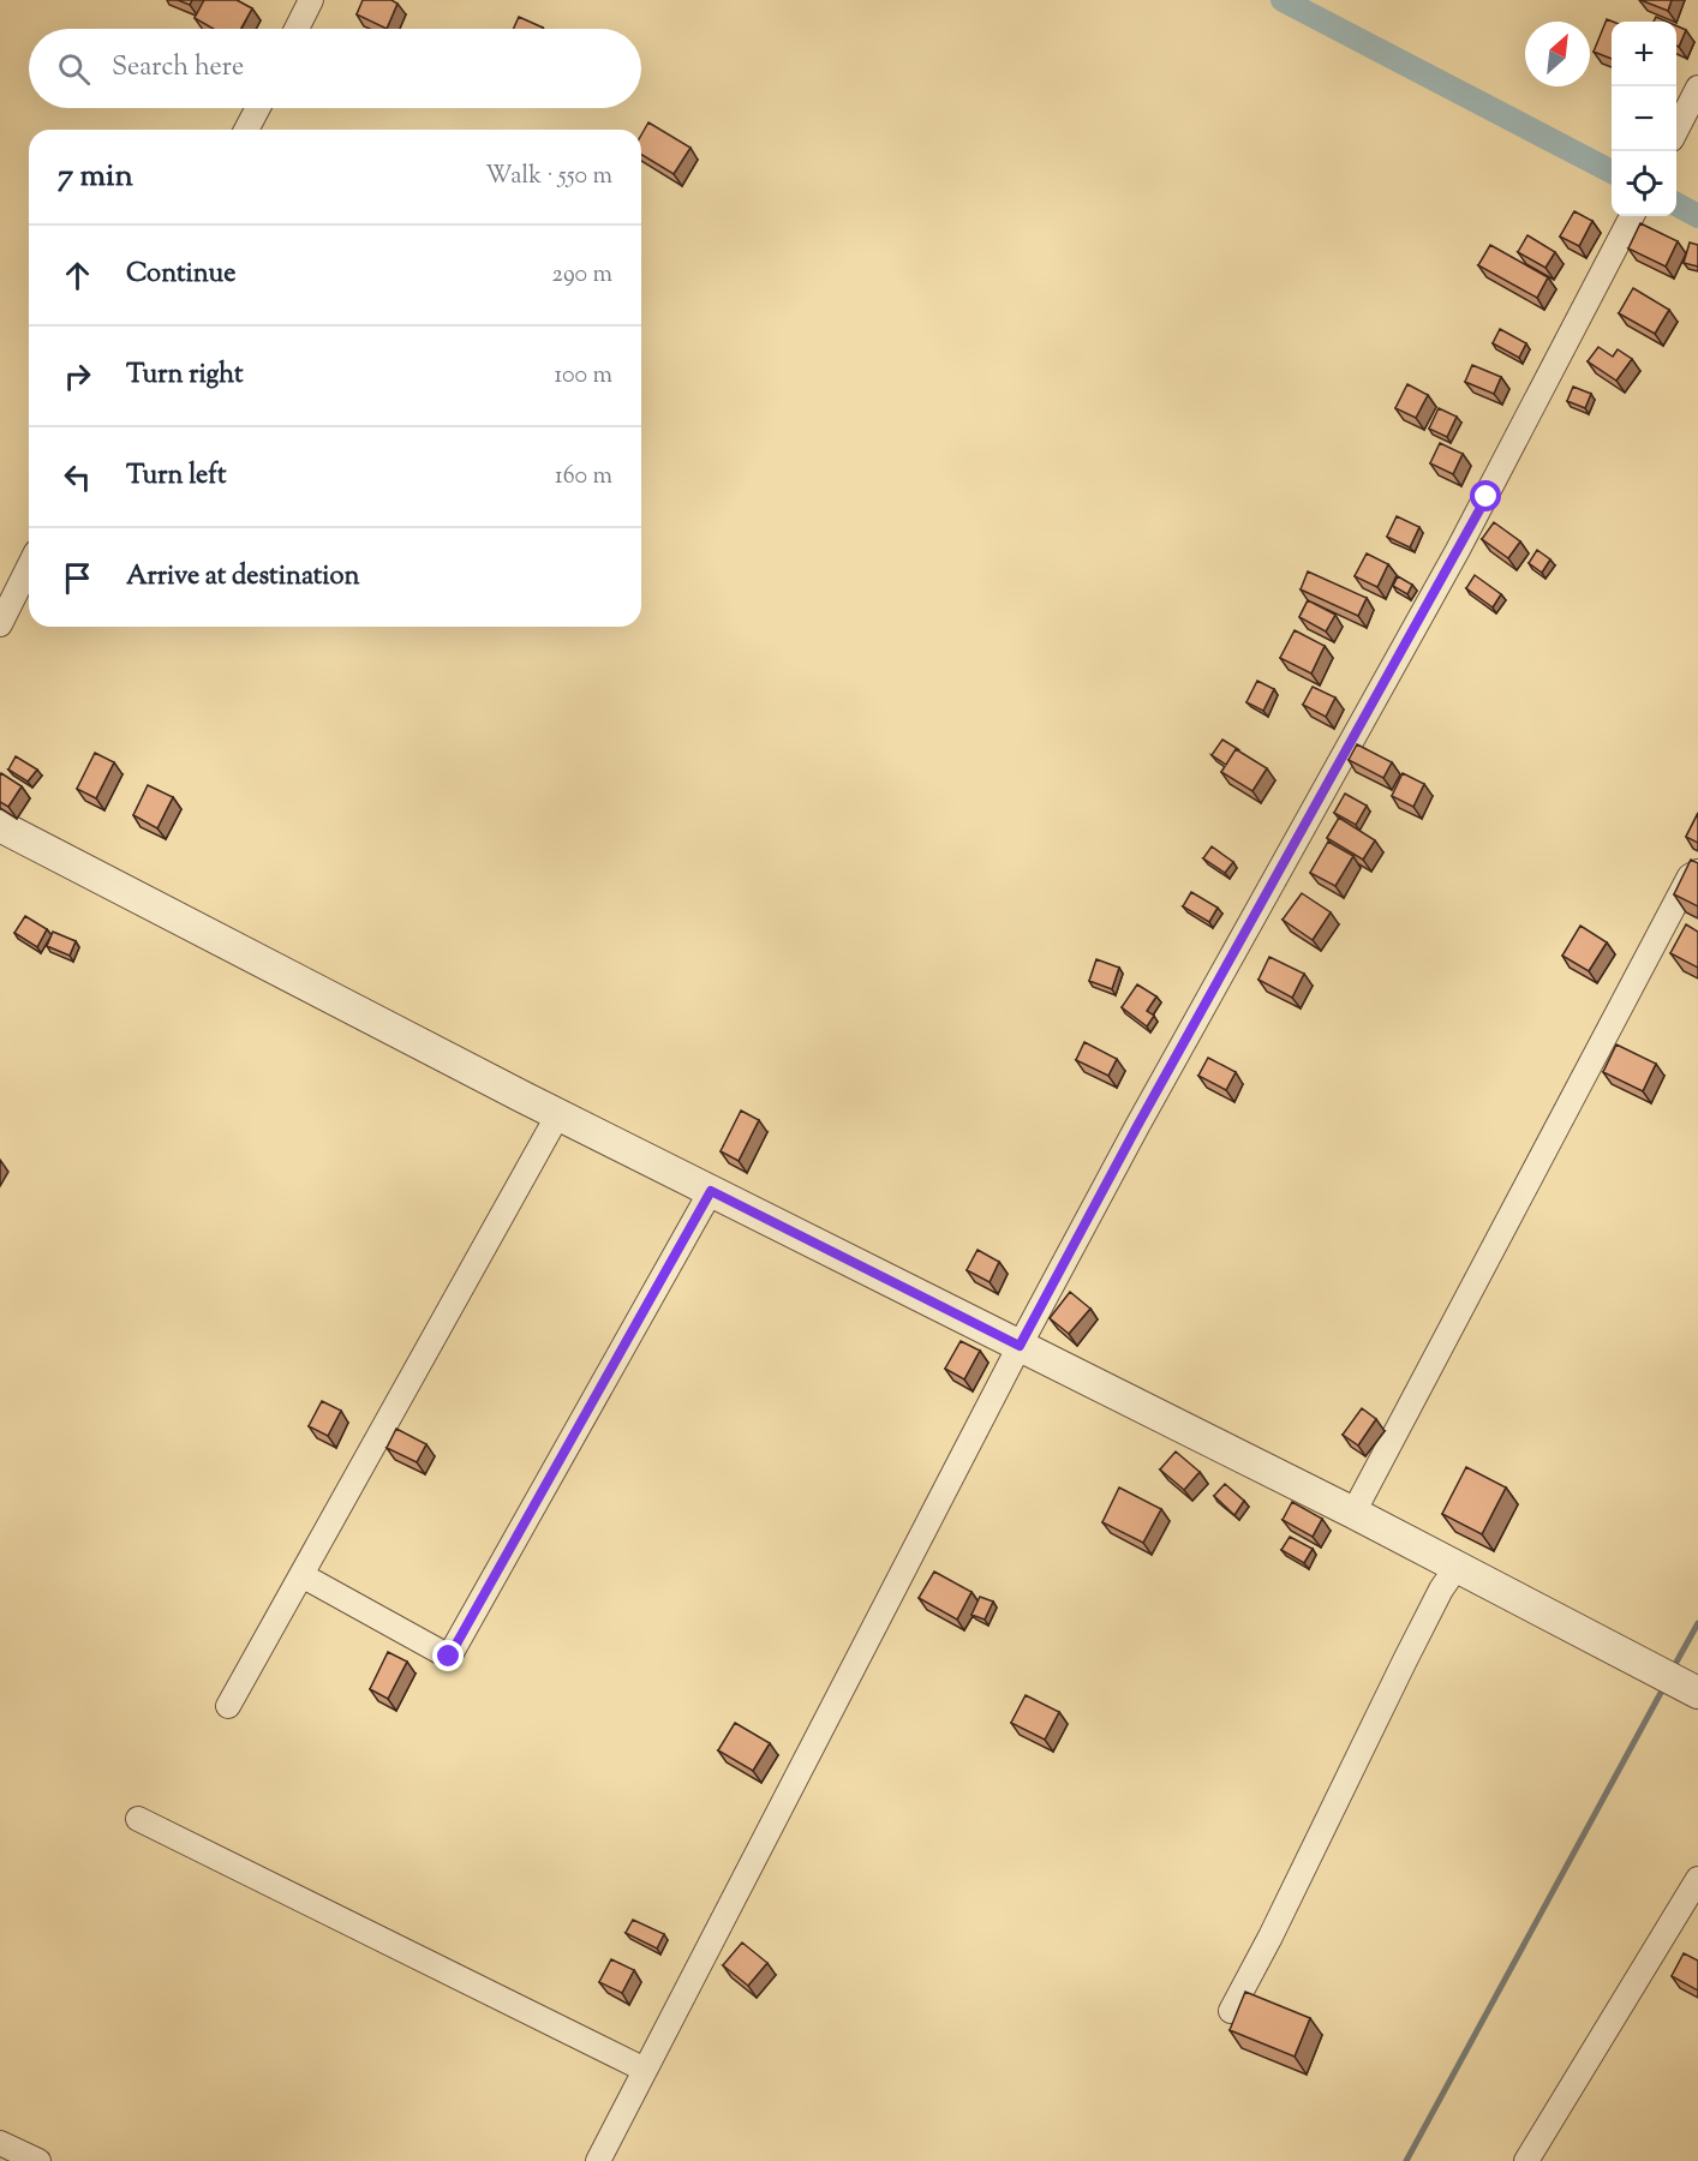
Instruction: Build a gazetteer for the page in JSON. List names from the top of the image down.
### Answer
{
  "north": "top right",
  "page": {
    "map_buttons": ["+", "−"],
    "search": "Search here",
    "heading": ["7 min", "Walk · 550 m"],
    "list": [
      ["Continue", "290 m"],
      ["Turn right", "100 m"],
      ["Turn left", "160 m"],
      "Arrive at destination"
    ]
  }
}
